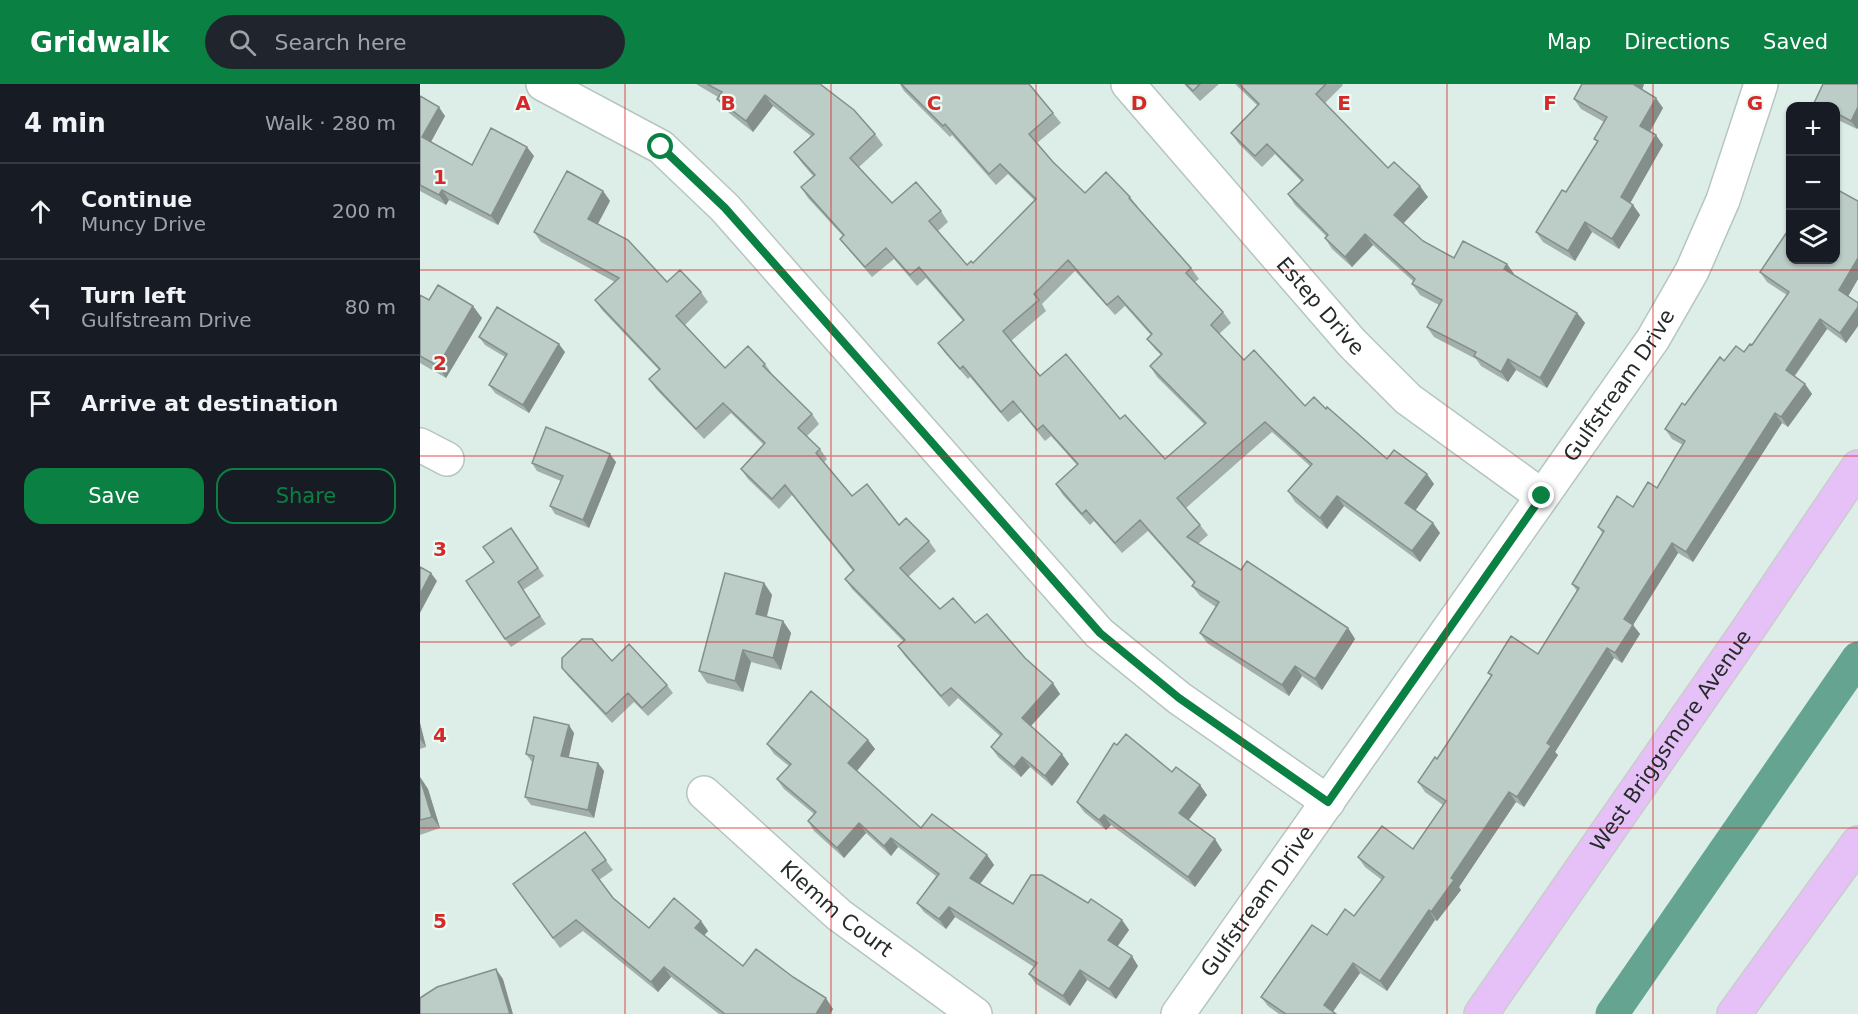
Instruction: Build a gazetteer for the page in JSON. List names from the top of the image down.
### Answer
{
  "streets": {
    "main road": ["West Briggsmore Avenue"],
    "street": ["Estep Drive", "Gulfstream Drive", "Klemm Court"]
  },
  "crossings": [
    ["Estep Drive", "Gulfstream Drive"]
  ],
  "page": {
    "header": "Gridwalk",
    "search": "Search here",
    "nav": ["Map", "Directions", "Saved"],
    "heading": ["4 min", "Walk · 280 m"],
    "map_buttons": ["+", "−"],
    "list": [
      ["Continue", "Muncy Drive", "200 m"],
      ["Turn left", "Gulfstream Drive", "80 m"],
      "Arrive at destination"
    ],
    "buttons": ["Save", "Share"]
  },
  "grid": {
    "columns": [
      "A",
      "B",
      "C",
      "D",
      "E",
      "F",
      "G"
    ],
    "rows": [
      "1",
      "2",
      "3",
      "4",
      "5"
    ]
  }
}
